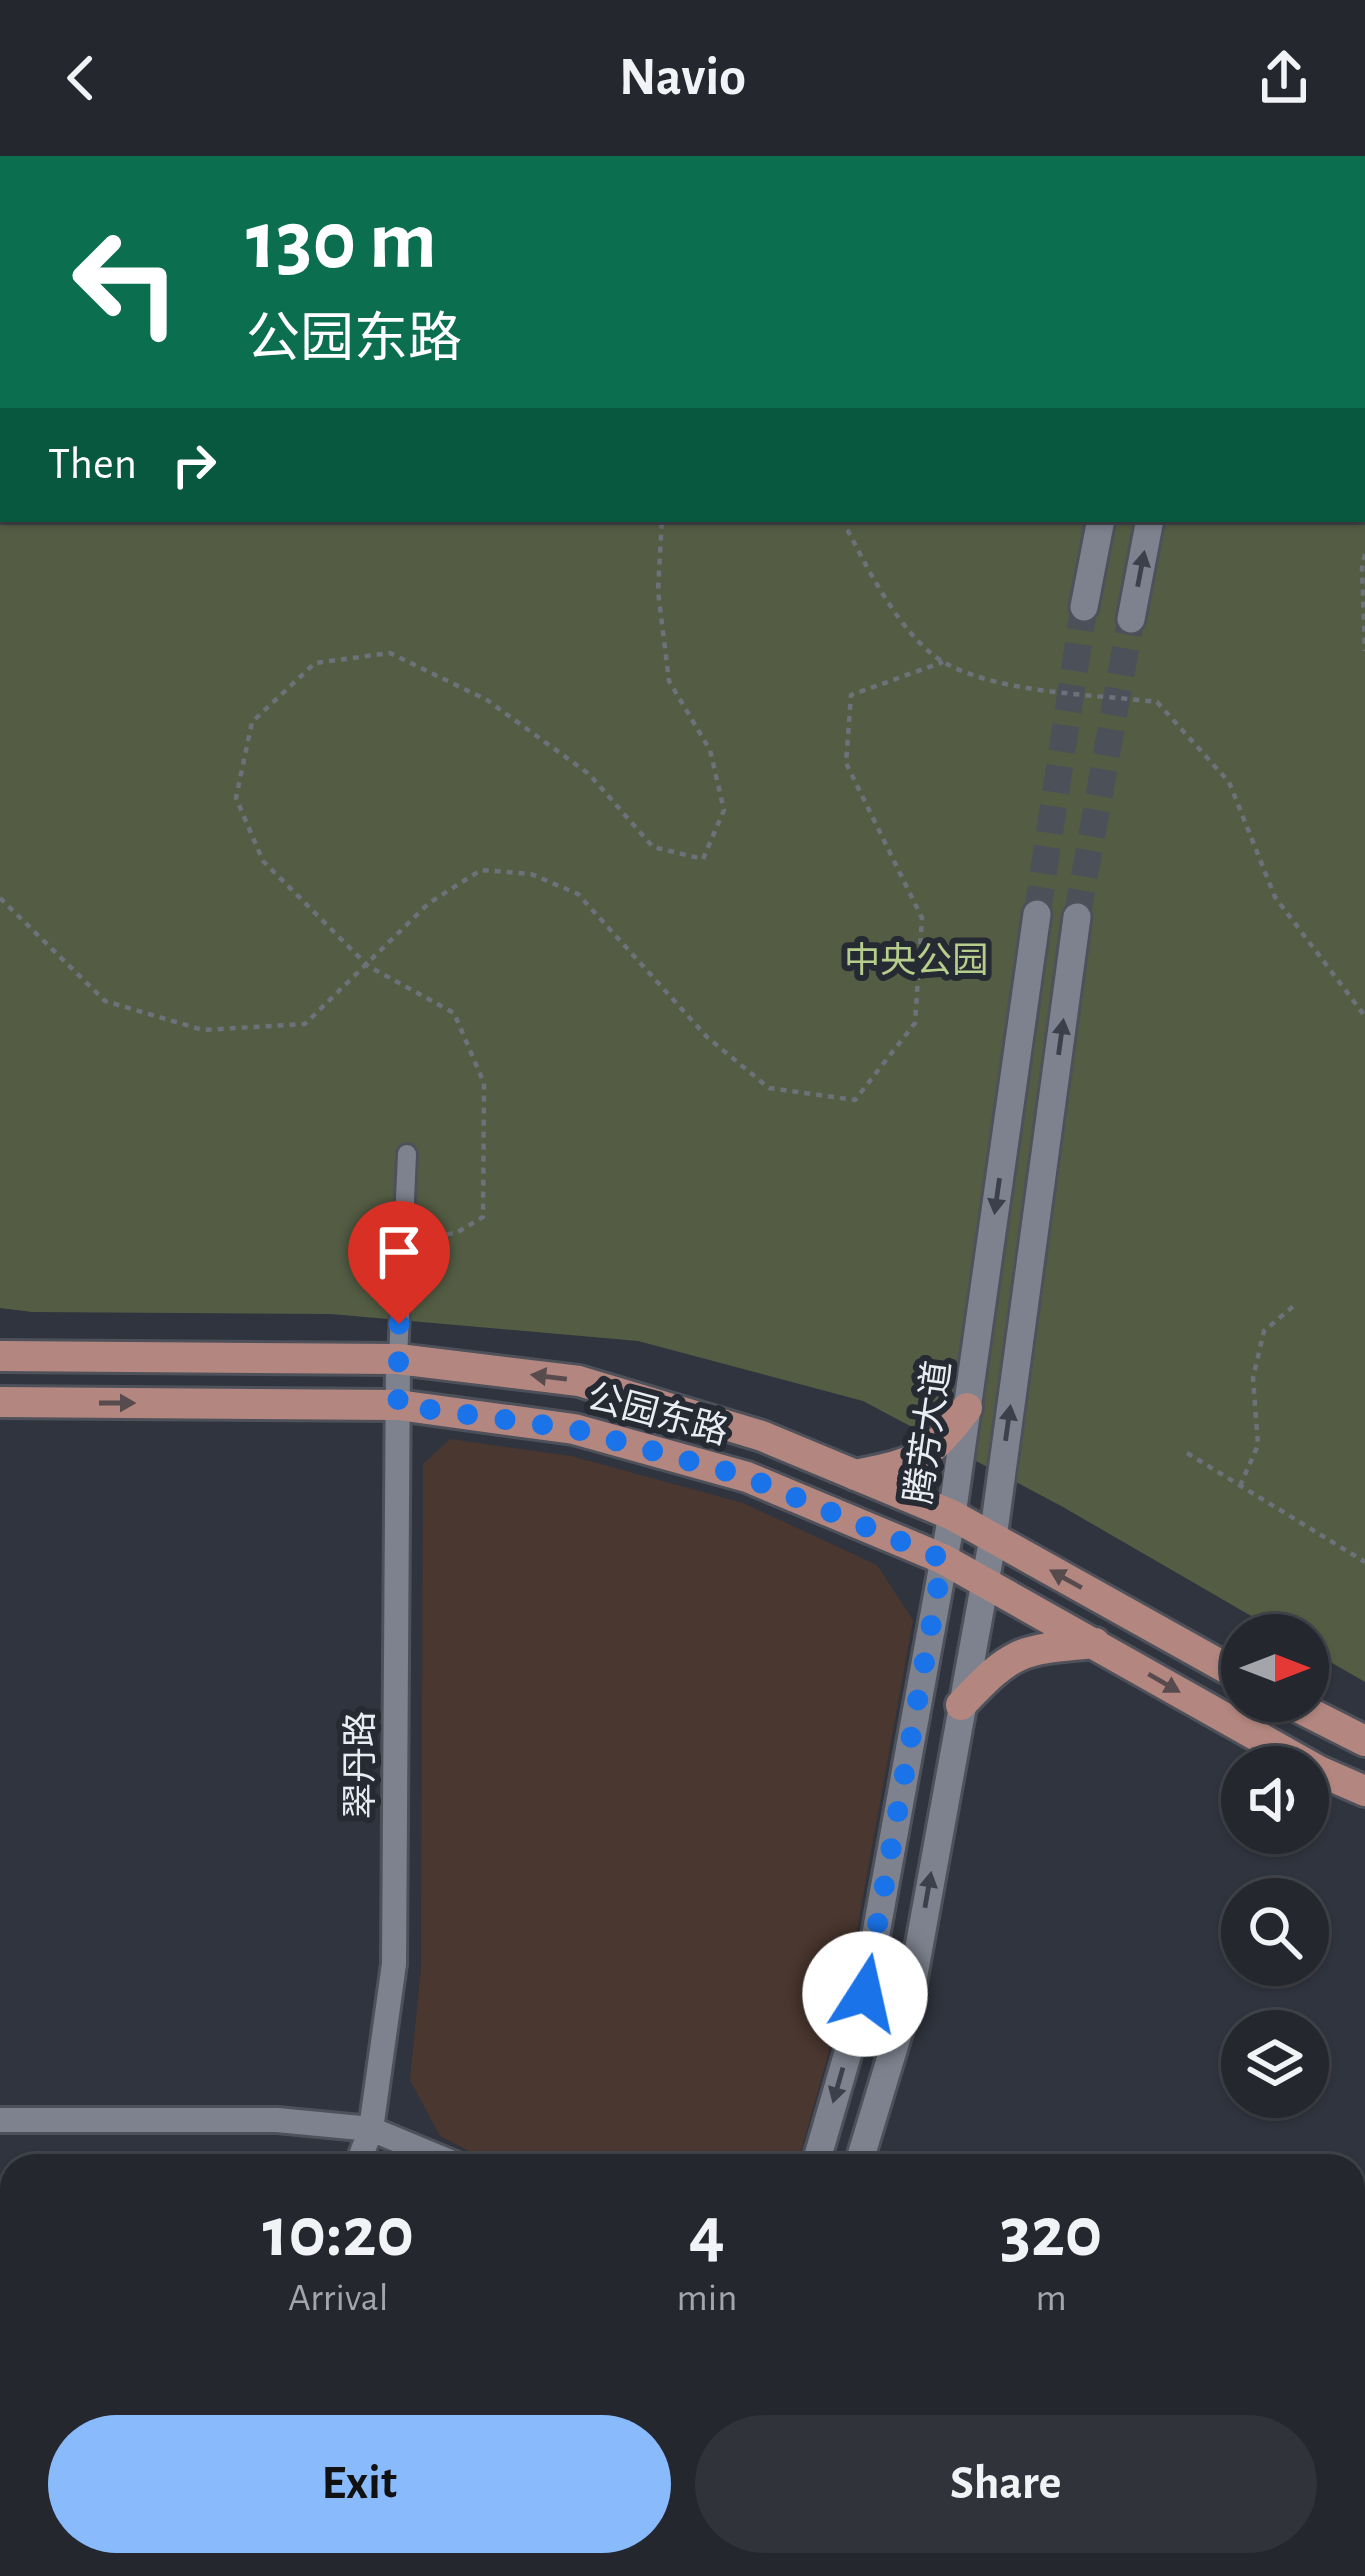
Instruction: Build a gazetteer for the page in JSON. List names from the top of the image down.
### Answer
{
  "streets": {
    "main road": ["公园东路", "腾芳大道"],
    "street": ["翠丹路"]
  },
  "crossings": [
    ["公园东路", "腾芳大道"],
    ["公园东路", "翠丹路"]
  ],
  "parks": ["中央公园"],
  "north": "right",
  "page": {
    "header": "Navio",
    "turn": ["130 m", "公园东路"],
    "then": "Then",
    "eta": [
      "10:20",
      "Arrival",
      "4",
      "min",
      "320",
      "m"
    ],
    "buttons": ["Exit", "Share"]
  }
}
